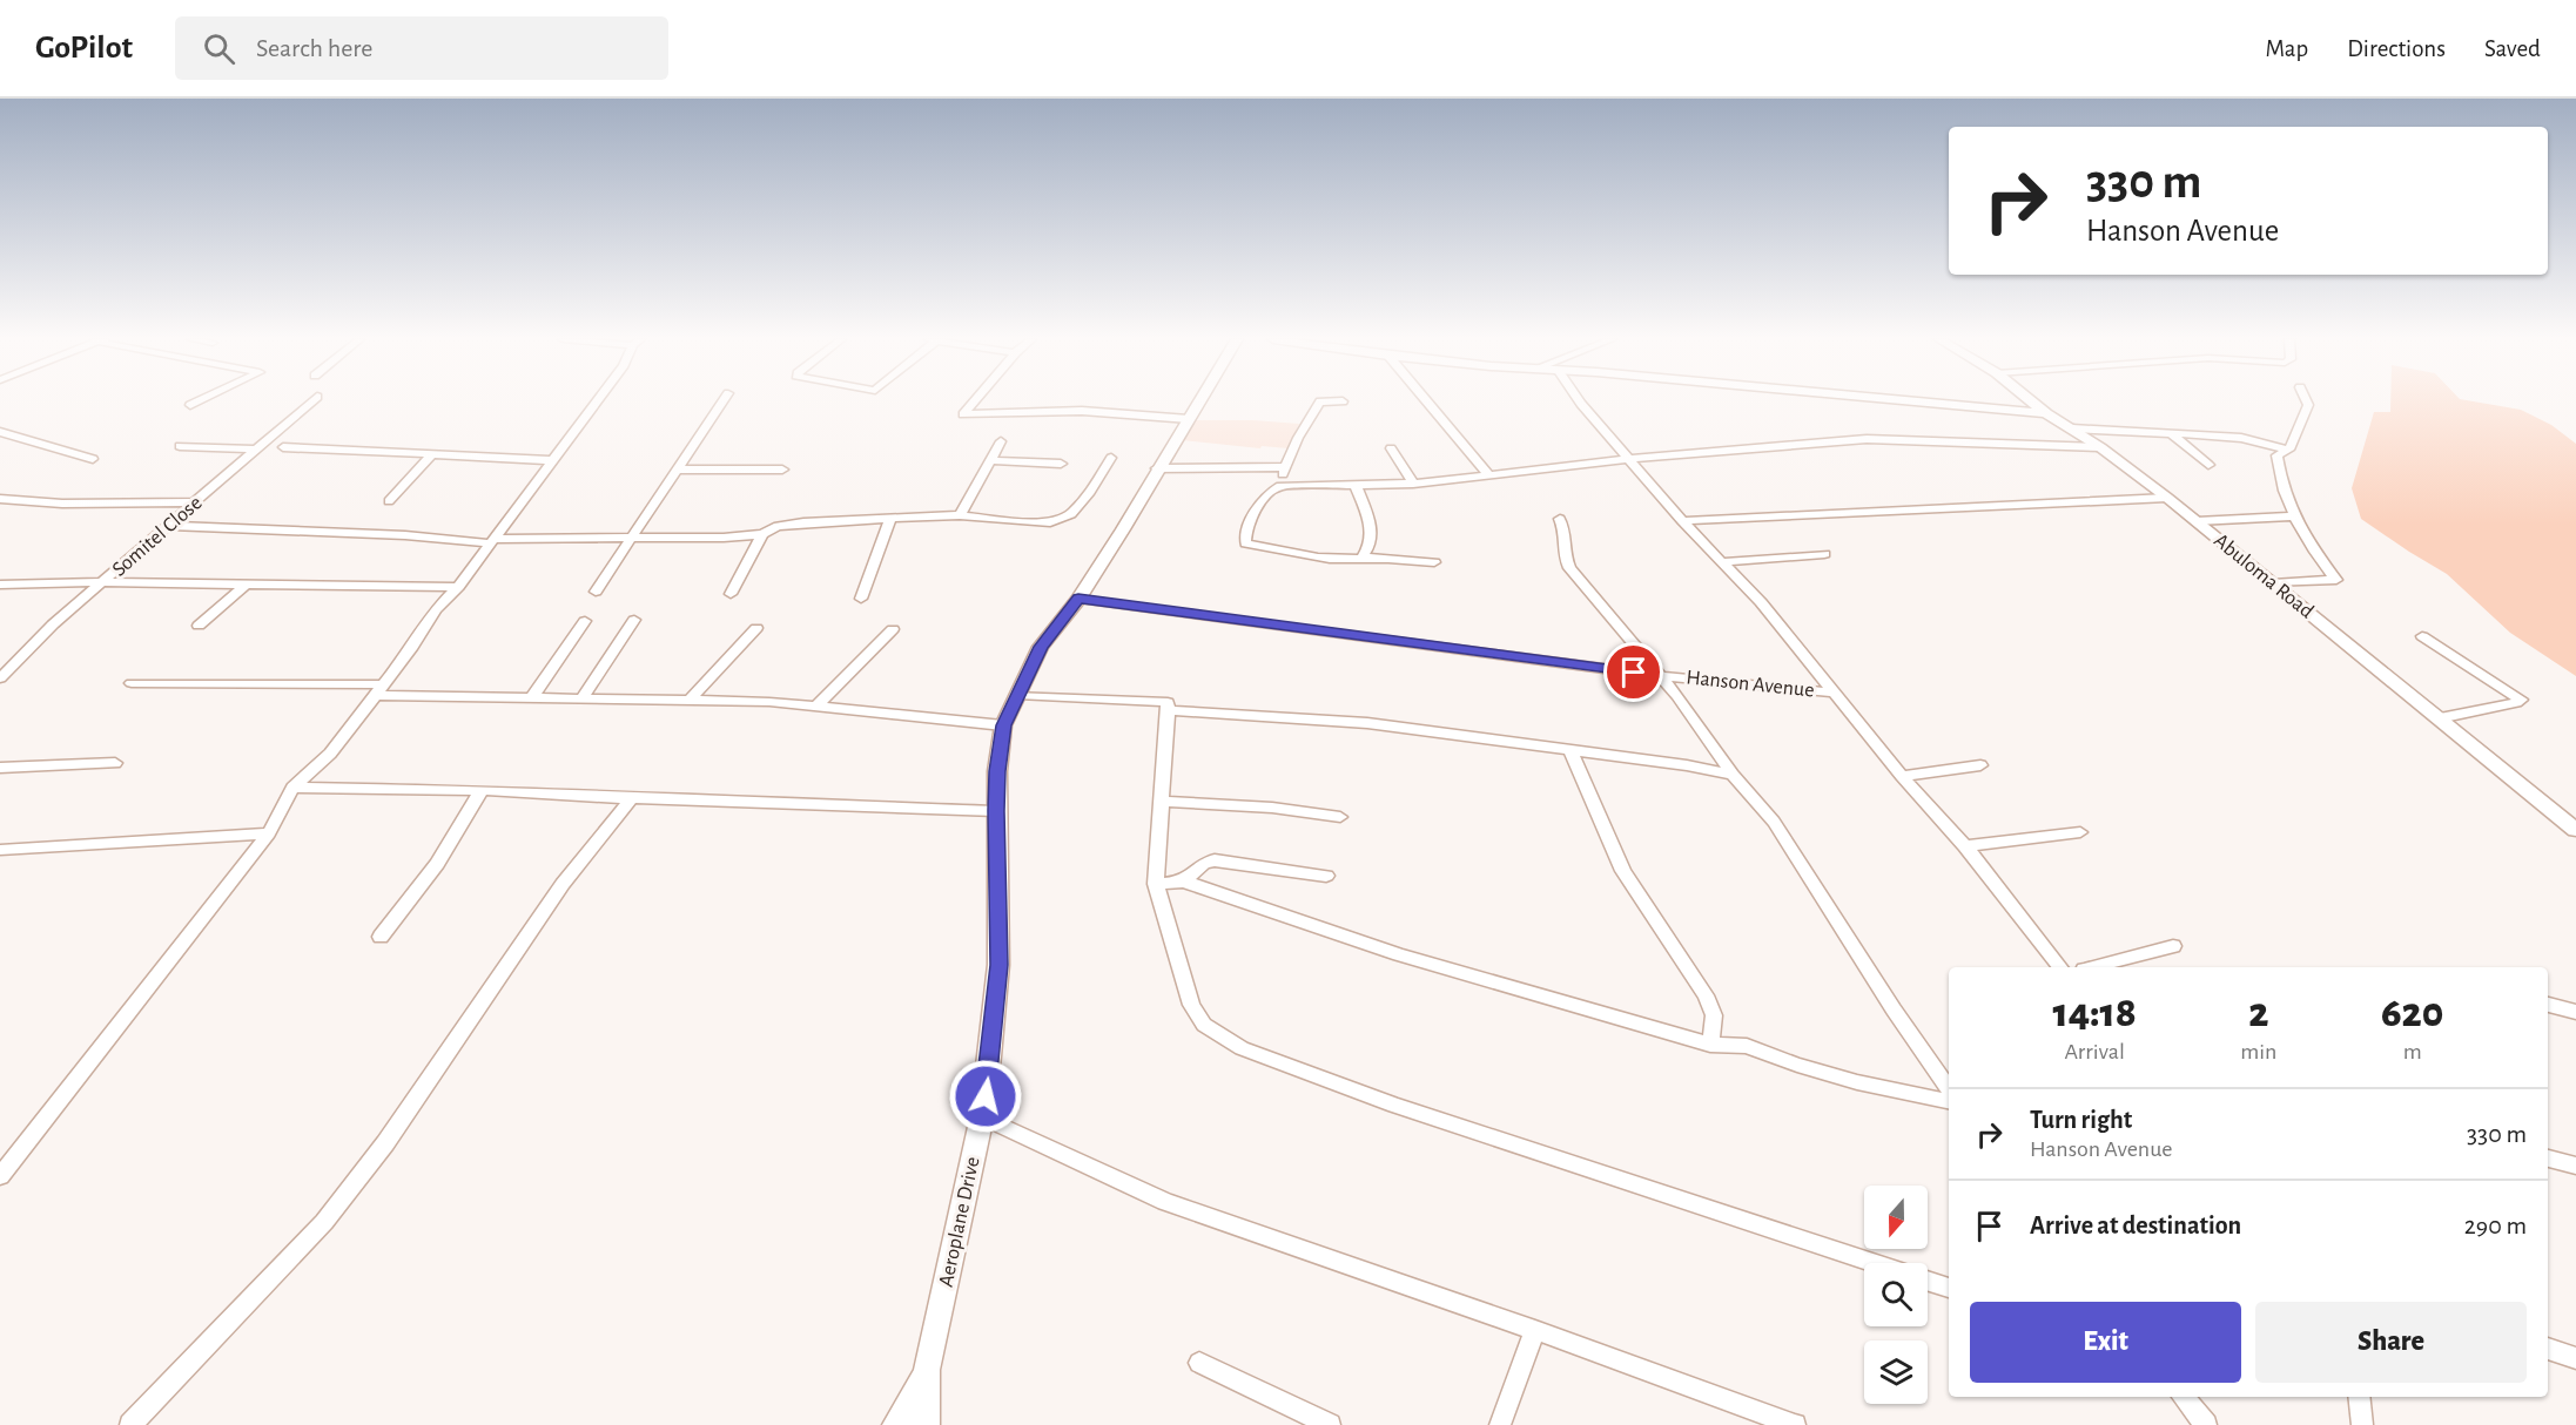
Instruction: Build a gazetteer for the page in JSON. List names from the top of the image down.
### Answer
{
  "streets": {
    "street": [
      "Somitel Close",
      "Abuloma Road",
      "Hanson Avenue",
      "Aeroplane Drive"
    ]
  },
  "crossings": [
    ["Hanson Avenue", "Aeroplane Drive"]
  ],
  "north": "bottom",
  "page": {
    "header": "GoPilot",
    "search": "Search here",
    "nav": ["Map", "Directions", "Saved"],
    "turn": ["330 m", "Hanson Avenue"],
    "eta": [
      "14:18",
      "Arrival",
      "2",
      "min",
      "620",
      "m"
    ],
    "list": [
      {
        "name": "Turn right",
        "note": "Hanson Avenue",
        "value": "330 m"
      },
      {
        "name": "Arrive at destination",
        "value": "290 m"
      }
    ],
    "buttons": ["Exit", "Share"]
  }
}
